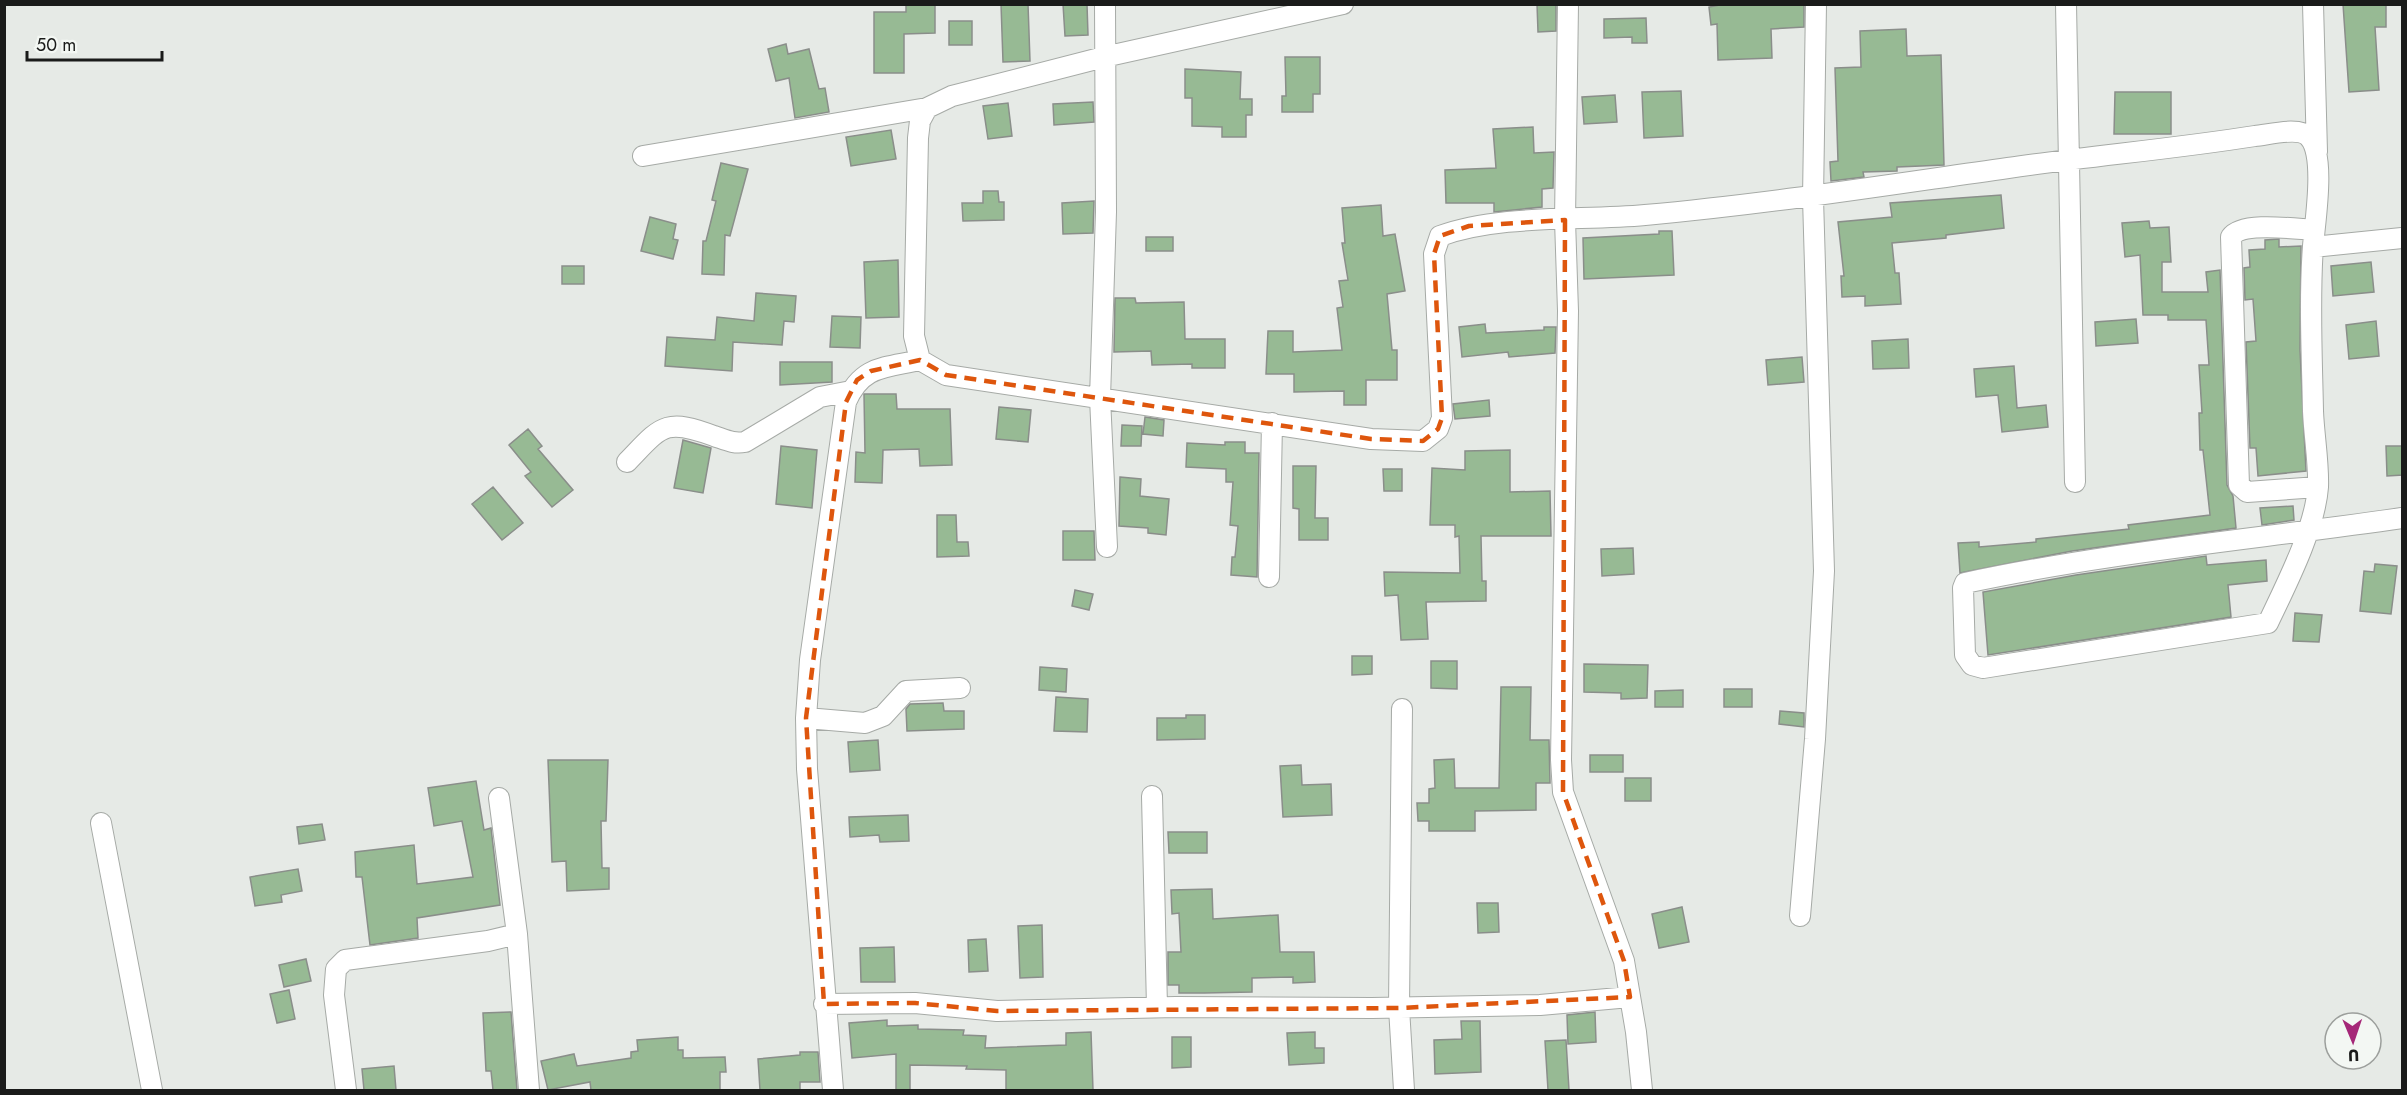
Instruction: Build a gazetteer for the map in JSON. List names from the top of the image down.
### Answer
{
  "scale_bar": "50 m",
  "north": "bottom"
}
